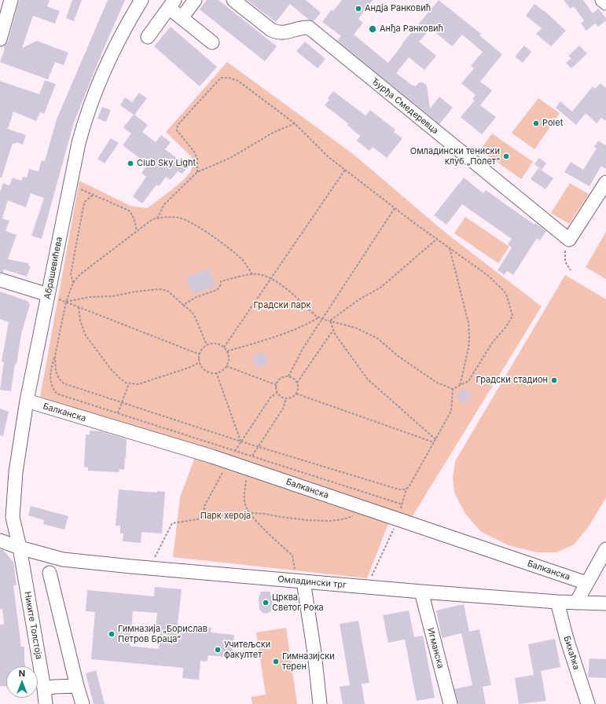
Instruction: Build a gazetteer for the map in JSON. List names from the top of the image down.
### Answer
{
  "streets": {
    "street": [
      "Ђурђа Смедеревца",
      "Абрашевићева",
      "Балканска",
      "Омладински трг",
      "Никите Толстоја",
      "Игманска",
      "Бихаћка"
    ]
  },
  "crossings": [
    ["Абрашевићева", "Балканска"],
    ["Абрашевићева", "Омладински трг"],
    ["Абрашевићева", "Никите Толстоја"],
    ["Омладински трг", "Никите Толстоја"],
    ["Омладински трг", "Игманска"],
    ["Омладински трг", "Бихаћка"]
  ],
  "parks": ["Градски парк", "Парк хероја"],
  "places": [
    "Андја Ранковић",
    "Анђа Ранковић",
    "Polet",
    "Омладински тениски клуб „Полет”",
    "Club Sky Light",
    "Градски стадион",
    "Црква Светог Рока",
    "Гимназија „Борислав Петров Браца”",
    "Учитељски факултет",
    "Гимназијски терен"
  ],
  "north": "top"
}
